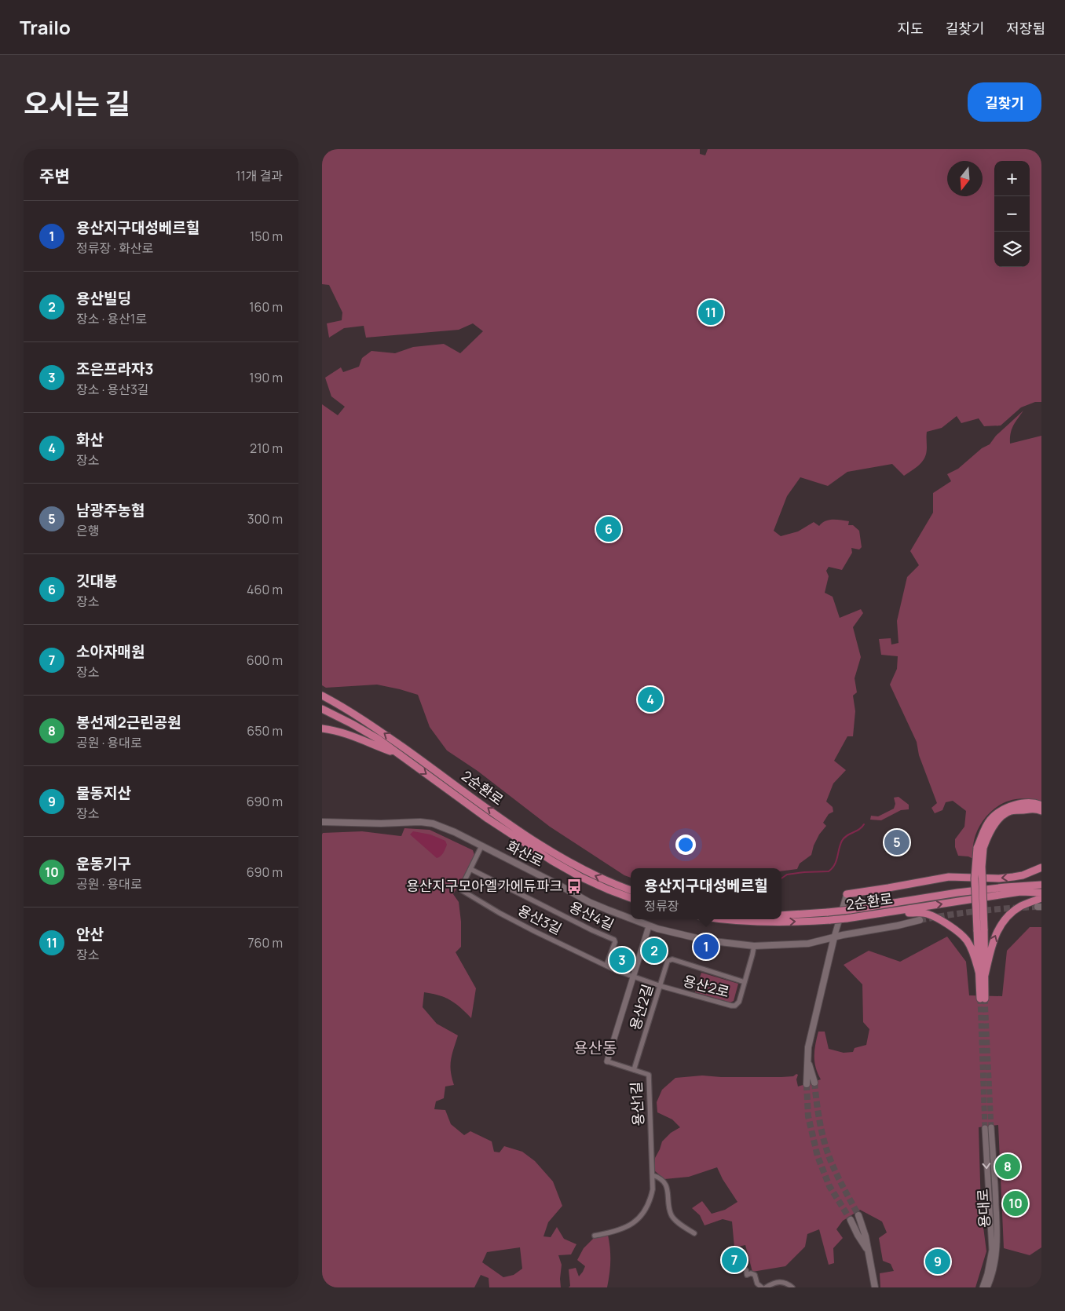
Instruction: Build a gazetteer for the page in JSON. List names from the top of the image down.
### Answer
{
  "streets": {
    "highway": ["2순환로"],
    "main road": ["화산로"],
    "street": [
      "용산4길",
      "용산3길",
      "용산2로",
      "용산2길",
      "용산1길",
      "용대로"
    ]
  },
  "crossings": [
    ["화산로", "용산3길"],
    ["화산로", "용산2로"],
    ["용산4길", "용산3길"],
    ["용산3길", "용산2로"],
    ["용산2로", "용산2길"],
    ["용산2길", "용산1길"]
  ],
  "districts": ["용산동"],
  "places": {
    "bus stop": ["용산지구모아엘가에듀파크"]
  },
  "north": "bottom",
  "page": {
    "header": "Trailo",
    "nav": ["지도", "길찾기", "저장됨"],
    "title": "오시는 길",
    "buttons": "길찾기",
    "heading": ["주변", "11개 결과"],
    "map_buttons": ["+", "−"],
    "list": [
      {
        "mark": "1",
        "name": "용산지구대성베르힐",
        "note": "정류장 · 화산로",
        "value": "150 m"
      },
      {
        "mark": "2",
        "name": "용산빌딩",
        "note": "장소 · 용산1로",
        "value": "160 m"
      },
      {
        "mark": "3",
        "name": "조은프라자3",
        "note": "장소 · 용산3길",
        "value": "190 m"
      },
      {
        "mark": "4",
        "name": "화산",
        "note": "장소",
        "value": "210 m"
      },
      {
        "mark": "5",
        "name": "남광주농협",
        "note": "은행",
        "value": "300 m"
      },
      {
        "mark": "6",
        "name": "깃대봉",
        "note": "장소",
        "value": "460 m"
      },
      {
        "mark": "7",
        "name": "소아자매원",
        "note": "장소",
        "value": "600 m"
      },
      {
        "mark": "8",
        "name": "봉선제2근린공원",
        "note": "공원 · 용대로",
        "value": "650 m"
      },
      {
        "mark": "9",
        "name": "물동지산",
        "note": "장소",
        "value": "690 m"
      },
      {
        "mark": "10",
        "name": "운동기구",
        "note": "공원 · 용대로",
        "value": "690 m"
      },
      {
        "mark": "11",
        "name": "안산",
        "note": "장소",
        "value": "760 m"
      }
    ],
    "pins": [
      "11",
      "6",
      "4",
      "5",
      "1",
      "2",
      "3",
      "8",
      "10",
      "7",
      "9"
    ],
    "popup": ["용산지구대성베르힐", "정류장"]
  }
}
